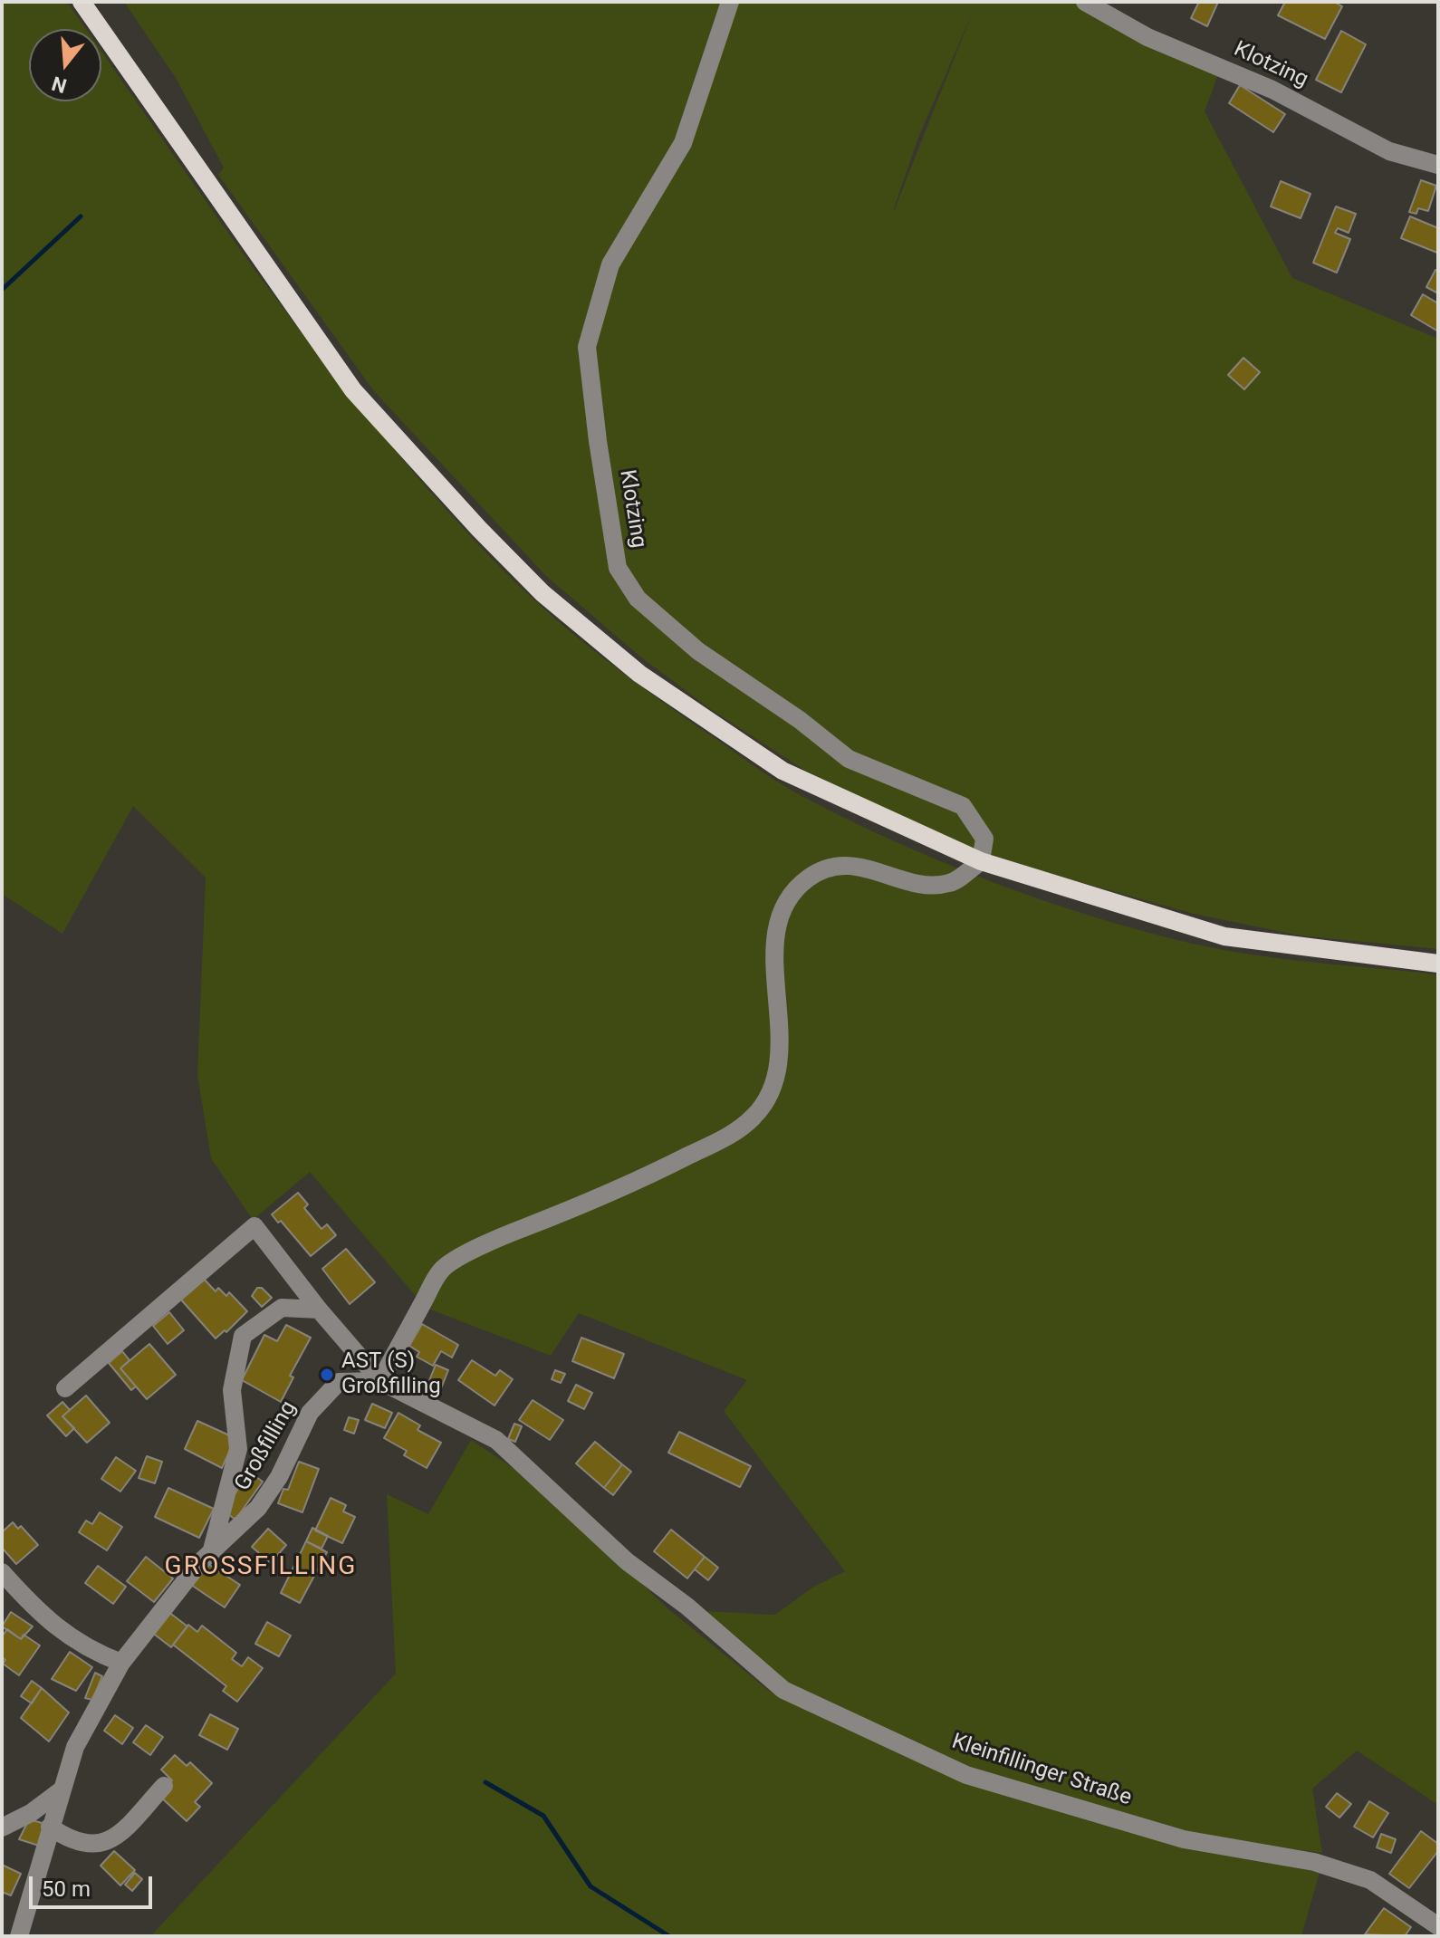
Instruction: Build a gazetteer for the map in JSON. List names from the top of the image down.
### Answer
{
  "streets": {
    "street": ["Klotzing", "Großfilling", "Kleinfillinger Straße"]
  },
  "crossings": [
    ["Großfilling", "Kleinfillinger Straße"]
  ],
  "districts": ["GROSSFILLING"],
  "places": ["AST (S) Großfilling"],
  "scale_bar": "50 m",
  "north": "bottom"
}
